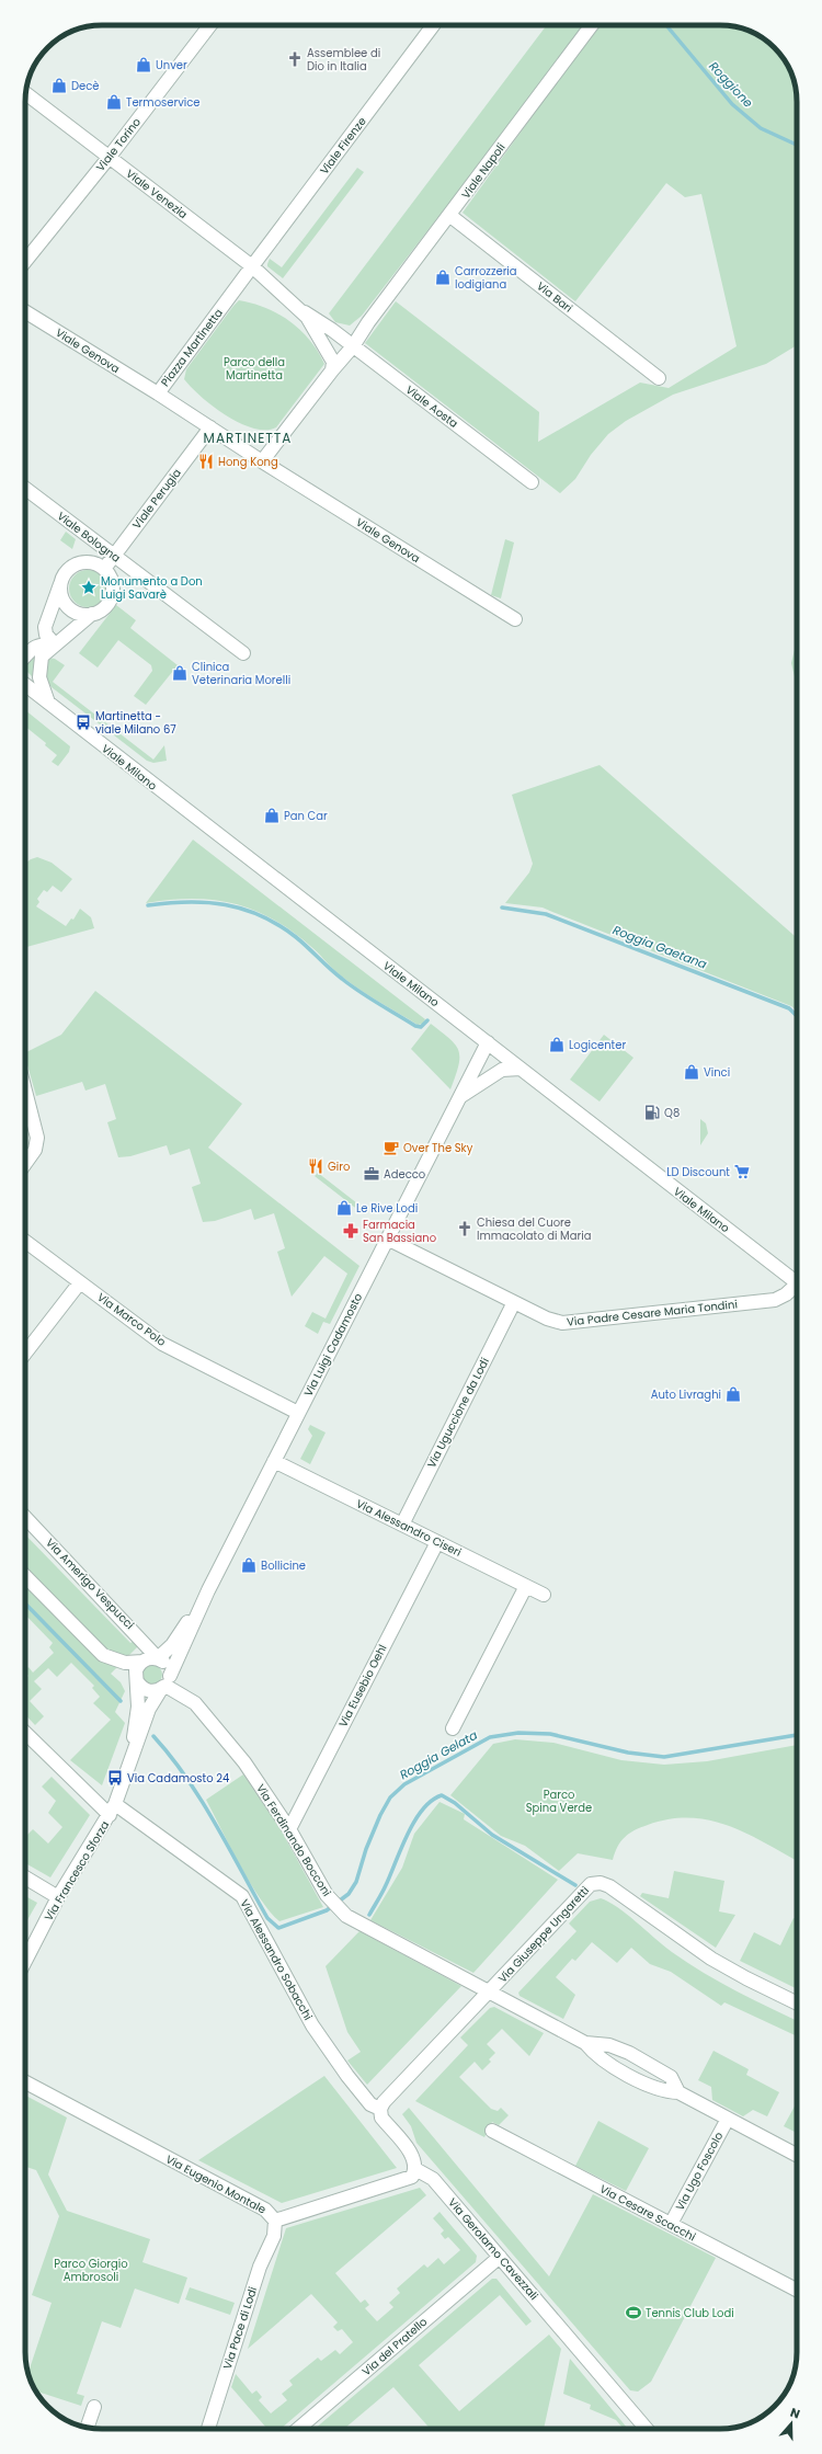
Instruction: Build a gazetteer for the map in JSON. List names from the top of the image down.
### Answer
{
  "streets": {
    "street": [
      "Viale Torino",
      "Viale Firenze",
      "Viale Napoli",
      "Viale Venezia",
      "Via Bari",
      "Piazza Martinetta",
      "Viale Genova",
      "Viale Aosta",
      "Viale Perugia",
      "Viale Bologna",
      "Viale Milano",
      "Via Padre Cesare Maria Tondini",
      "Via Marco Polo",
      "Via Luigi Cadamosto",
      "Via Uguccione da Lodi",
      "Via Alessandro Ciseri",
      "Via Amerigo Vespucci",
      "Via Eusebio Oehl",
      "Via Ferdinando Bocconi",
      "Via Francesco Sforza",
      "Via Giuseppe Ungaretti",
      "Via Alessandro Sobacchi",
      "Via Ugo Foscolo",
      "Via Eugenio Montale",
      "Via Cesare Scacchi",
      "Via Gerolamo Cavezzali",
      "Via Pace di Lodi",
      "Via del Pratello"
    ]
  },
  "crossings": [
    ["Viale Torino", "Viale Venezia"],
    ["Viale Firenze", "Viale Venezia"],
    ["Viale Firenze", "Piazza Martinetta"],
    ["Viale Napoli", "Via Bari"],
    ["Viale Napoli", "Viale Aosta"],
    ["Viale Venezia", "Piazza Martinetta"],
    ["Piazza Martinetta", "Viale Genova"],
    ["Piazza Martinetta", "Viale Perugia"],
    ["Viale Perugia", "Viale Bologna"],
    ["Viale Milano", "Via Luigi Cadamosto"],
    ["Via Padre Cesare Maria Tondini", "Via Luigi Cadamosto"],
    ["Via Padre Cesare Maria Tondini", "Via Uguccione da Lodi"],
    ["Via Marco Polo", "Via Luigi Cadamosto"],
    ["Via Luigi Cadamosto", "Via Alessandro Ciseri"],
    ["Via Luigi Cadamosto", "Via Amerigo Vespucci"],
    ["Via Luigi Cadamosto", "Via Ferdinando Bocconi"],
    ["Via Luigi Cadamosto", "Via Francesco Sforza"],
    ["Via Uguccione da Lodi", "Via Alessandro Ciseri"],
    ["Via Alessandro Ciseri", "Via Eusebio Oehl"],
    ["Via Amerigo Vespucci", "Via Ferdinando Bocconi"],
    ["Via Amerigo Vespucci", "Via Francesco Sforza"],
    ["Via Eusebio Oehl", "Via Ferdinando Bocconi"],
    ["Via Ferdinando Bocconi", "Via Francesco Sforza"],
    ["Via Ferdinando Bocconi", "Via Giuseppe Ungaretti"],
    ["Via Ferdinando Bocconi", "Via Ugo Foscolo"],
    ["Via Francesco Sforza", "Via Alessandro Sobacchi"],
    ["Via Giuseppe Ungaretti", "Via Alessandro Sobacchi"],
    ["Via Ugo Foscolo", "Via Cesare Scacchi"],
    ["Via Eugenio Montale", "Via Gerolamo Cavezzali"],
    ["Via Eugenio Montale", "Via Pace di Lodi"],
    ["Via Gerolamo Cavezzali", "Via del Pratello"]
  ],
  "districts": ["MARTINETTA"],
  "water": ["Roggione", "Roggia Gaetana", "Roggia Gelata"],
  "parks": ["Parco della Martinetta", "Parco Spina Verde", "Parco Giorgio Ambrosoli"],
  "places": {
    "church": ["Assemblee di Dio in Italia", "Chiesa del Cuore Immacolato di Maria"],
    "shop": [
      "Unver",
      "Decè",
      "Termoservice",
      "Carrozzeria lodigiana",
      "Clinica Veterinaria Morelli",
      "Pan Car",
      "Logicenter",
      "Vinci",
      "Le Rive Lodi",
      "Auto Livraghi",
      "Bollicine"
    ],
    "restaurant": ["Hong Kong", "Giro"],
    "place": ["Monumento a Don Luigi Savarè"],
    "bus stop": ["Martinetta - viale Milano 67", "Via Cadamosto 24"],
    "fuel station": ["Q8"],
    "cafe": ["Over The Sky"],
    "supermarket": ["LD Discount"],
    "office": ["Adecco"],
    "pharmacy": ["Farmacia San Bassiano"],
    "sports": ["Tennis Club Lodi"]
  },
  "north": "top"
}
